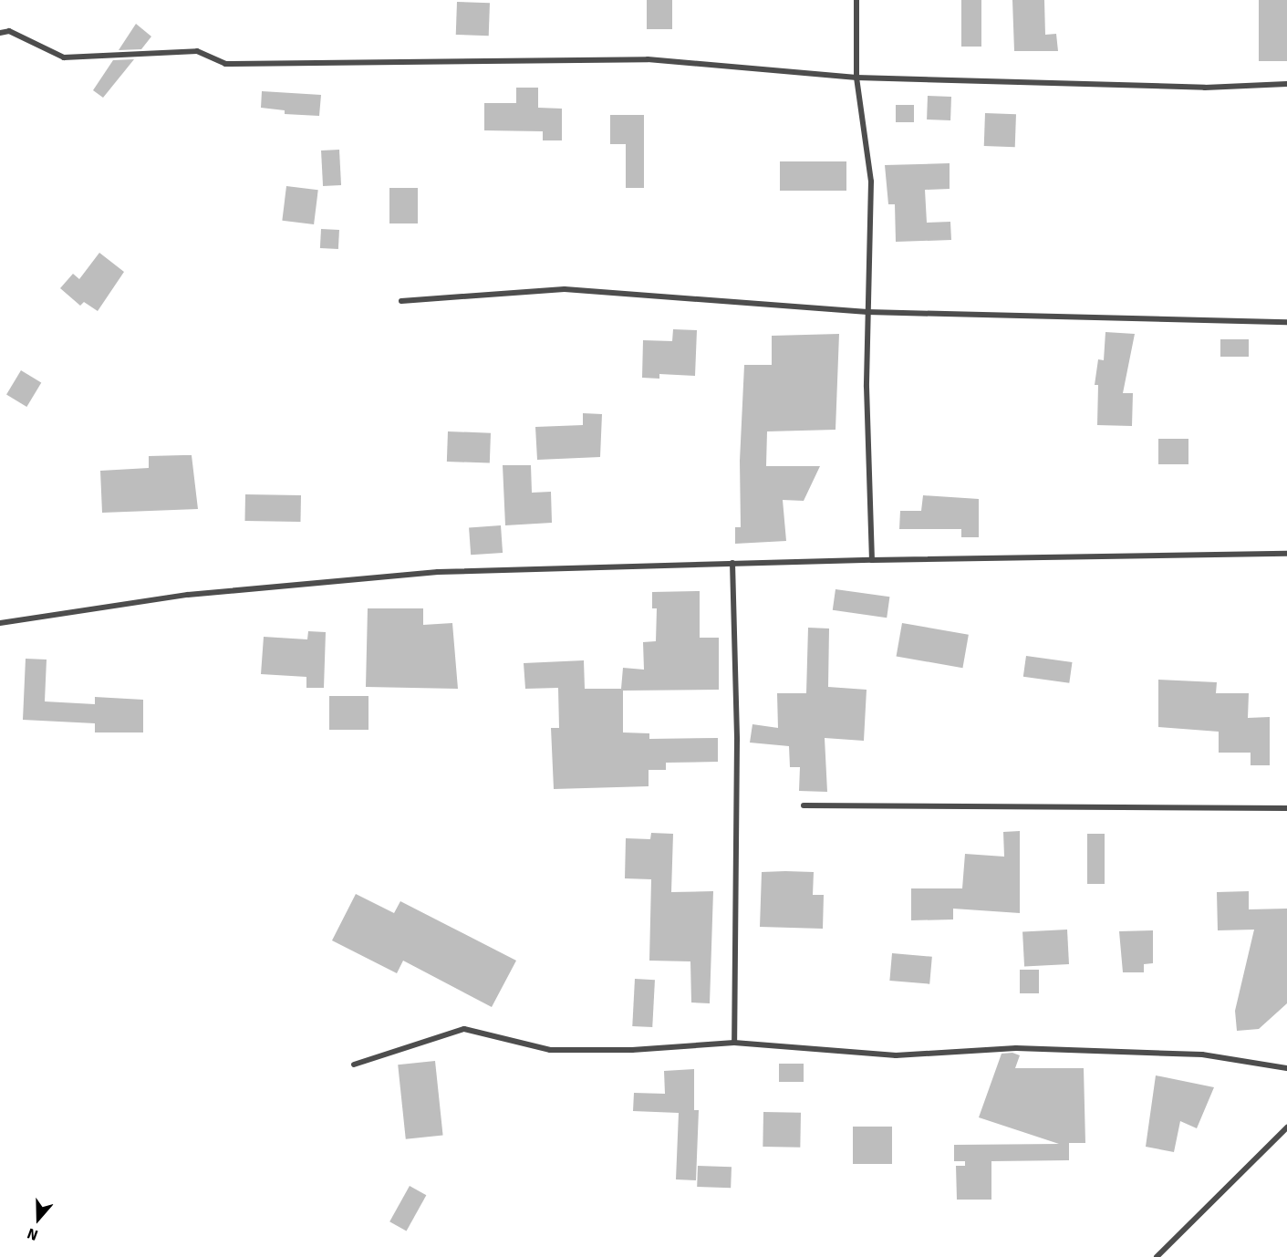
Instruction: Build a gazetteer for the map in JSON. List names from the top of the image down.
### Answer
{
  "north": "bottom"
}
